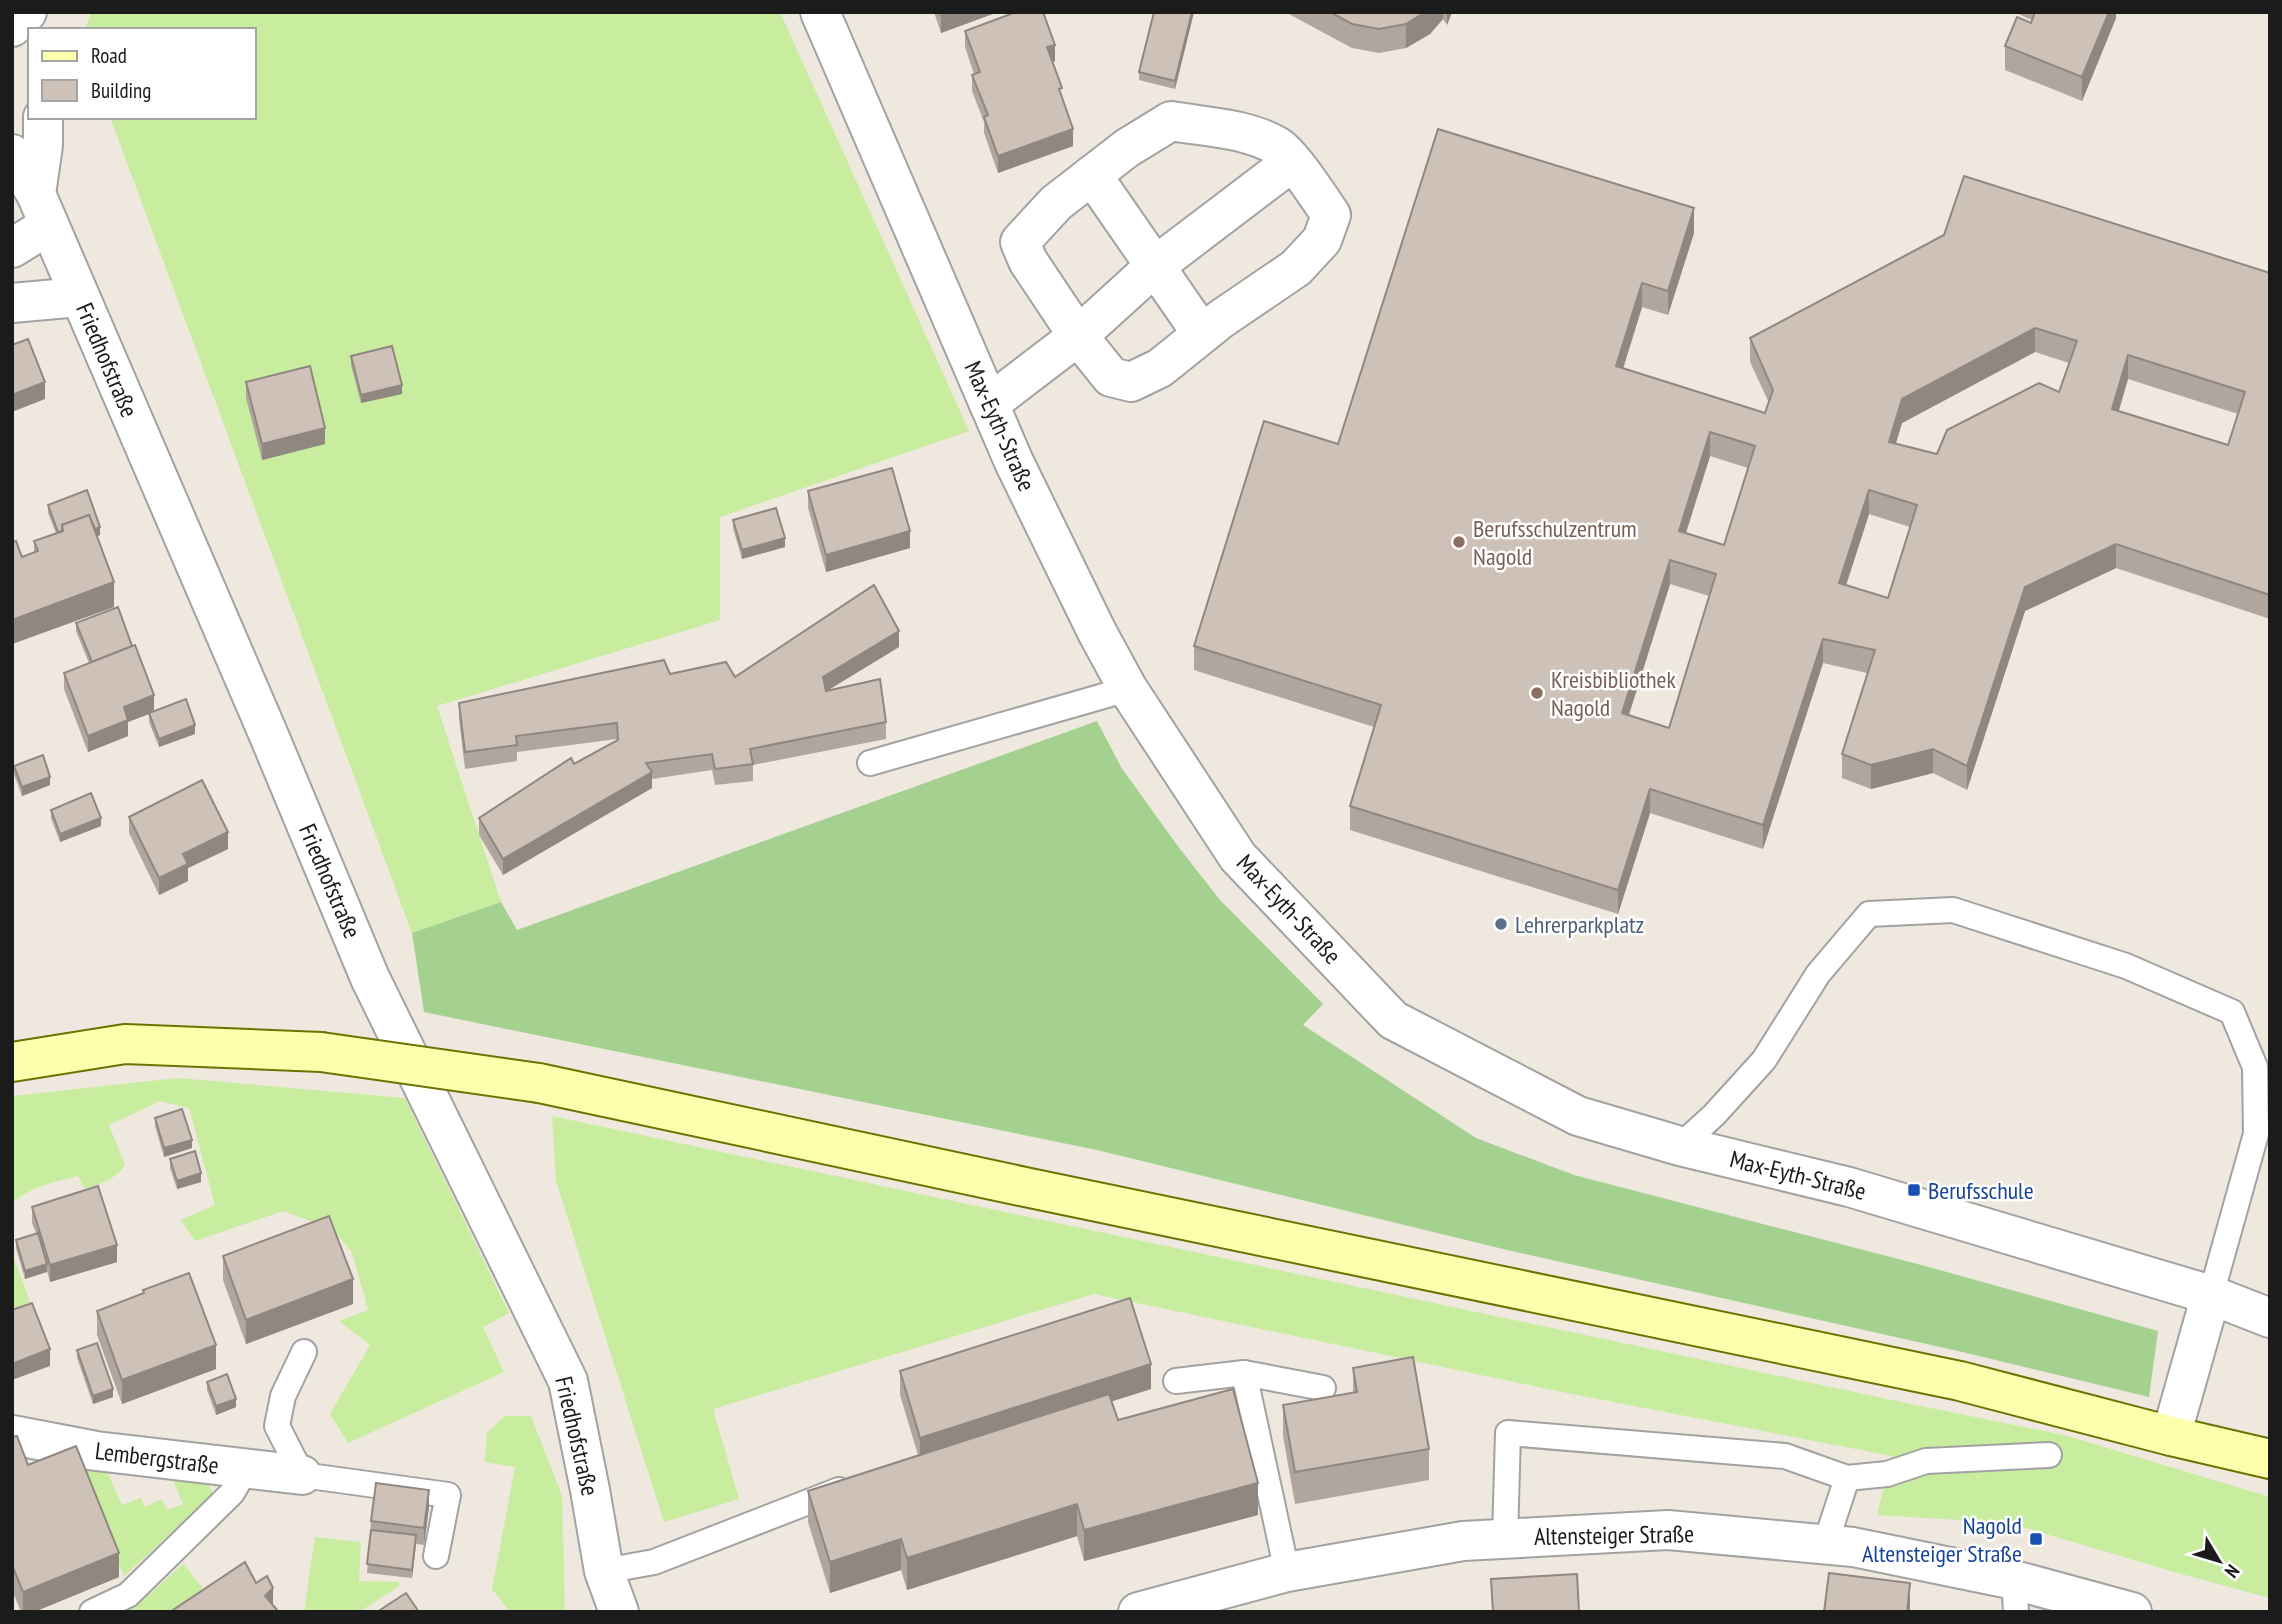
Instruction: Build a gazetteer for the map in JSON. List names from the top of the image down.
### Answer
{
  "streets": {
    "street": [
      "Friedhofstraße",
      "Max-Eyth-Straße",
      "Lembergstraße",
      "Altensteiger Straße"
    ]
  },
  "places": {
    "other": ["Berufsschulzentrum Nagold", "Kreisbibliothek Nagold", "Lehrerparkplatz"],
    "transit": ["Berufsschule", "Nagold Altensteiger Straße"]
  },
  "legend": ["Road", "Building"],
  "north": "bottom right"
}
